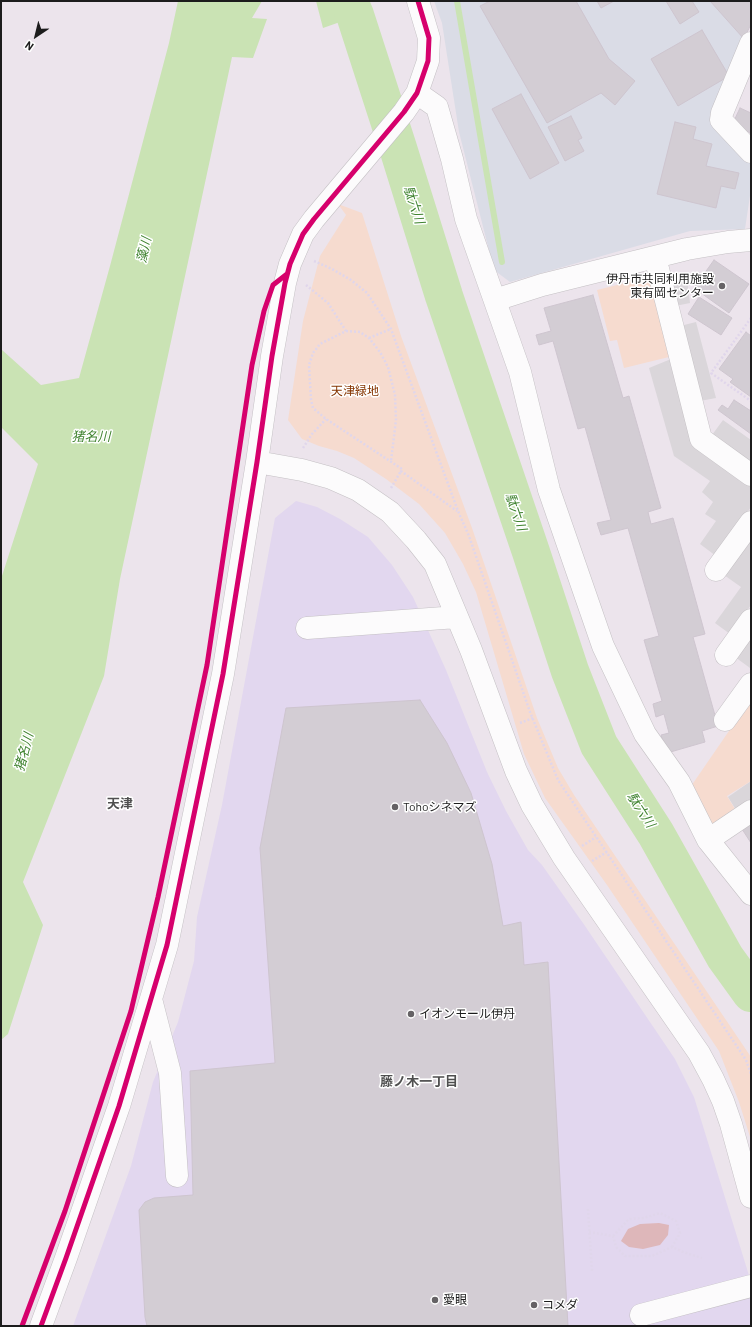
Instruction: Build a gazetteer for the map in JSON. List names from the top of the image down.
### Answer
{
  "districts": ["天津", "藤ノ木一丁目"],
  "water": ["駄六川", "藻川", "猪名川"],
  "parks": ["天津緑地"],
  "places": [
    "伊丹市共同利用施設 東有岡センター",
    "Tohoシネマズ",
    "イオンモール伊丹",
    "愛眼",
    "コメダ"
  ],
  "north": "bottom left"
}
